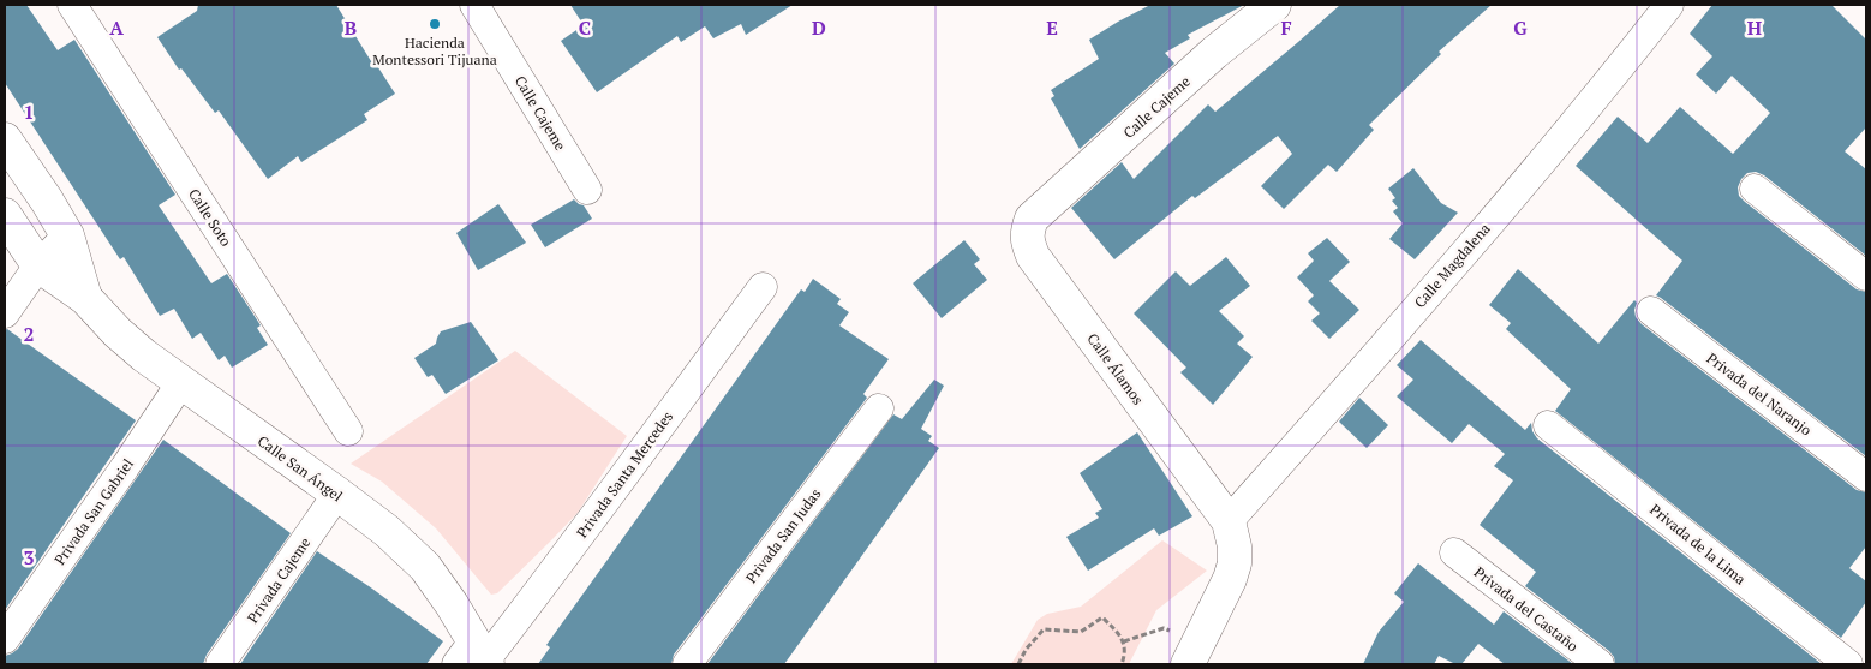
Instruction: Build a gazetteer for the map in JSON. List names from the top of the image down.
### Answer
{
  "streets": {
    "street": [
      "Calle Cajeme",
      "Calle Soto",
      "Calle Magdalena",
      "Calle Álamos",
      "Privada del Naranjo",
      "Calle San Ángel",
      "Privada Santa Mercedes",
      "Privada San Gabriel",
      "Privada San Judas",
      "Privada de la Lima",
      "Privada Cajeme",
      "Privada del Castaño"
    ]
  },
  "crossings": [
    ["Calle Cajeme", "Calle Álamos"],
    ["Calle Magdalena", "Calle Álamos"],
    ["Calle San Ángel", "Privada Santa Mercedes"],
    ["Calle San Ángel", "Privada San Gabriel"],
    ["Calle San Ángel", "Privada Cajeme"]
  ],
  "places": ["Hacienda Montessori Tijuana"],
  "grid": {
    "columns": [
      "A",
      "B",
      "C",
      "D",
      "E",
      "F",
      "G",
      "H"
    ],
    "rows": ["1", "2", "3"]
  }
}
